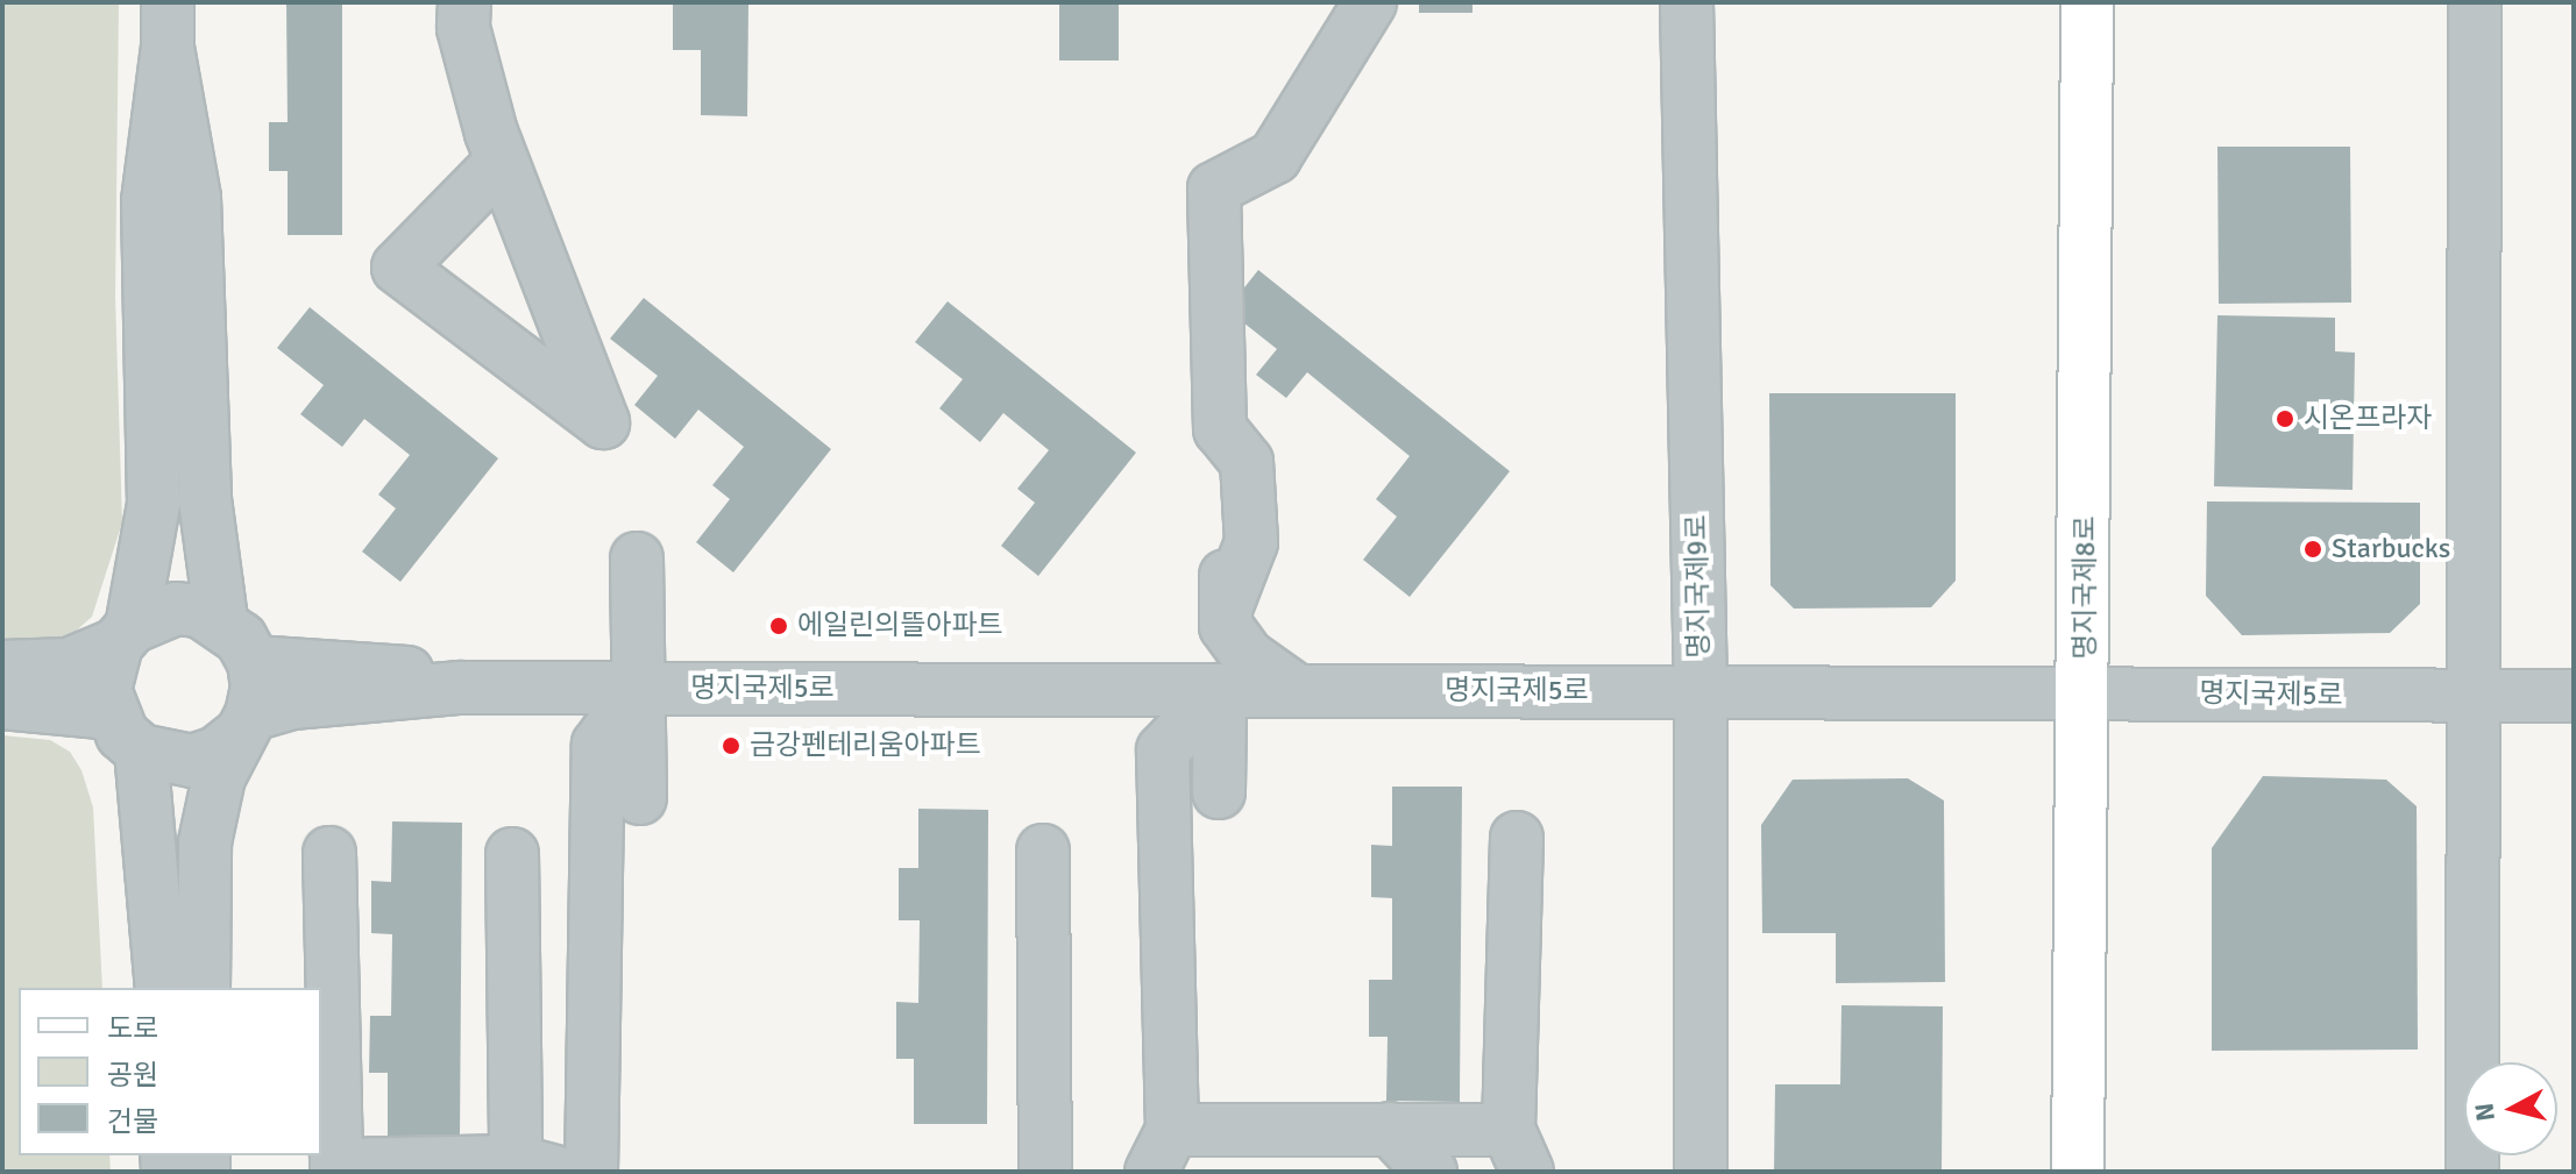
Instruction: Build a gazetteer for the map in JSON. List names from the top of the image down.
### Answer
{
  "streets": {
    "main road": ["명지국제8로"],
    "street": ["명지국제9로", "명지국제5로"]
  },
  "crossings": [
    ["명지국제9로", "명지국제5로"],
    ["명지국제8로", "명지국제5로"]
  ],
  "places": [
    "시온프라자",
    "Starbucks",
    "에일린의뜰아파트",
    "금강펜테리움아파트"
  ],
  "legend": ["도로", "공원", "건물"],
  "north": "left"
}
